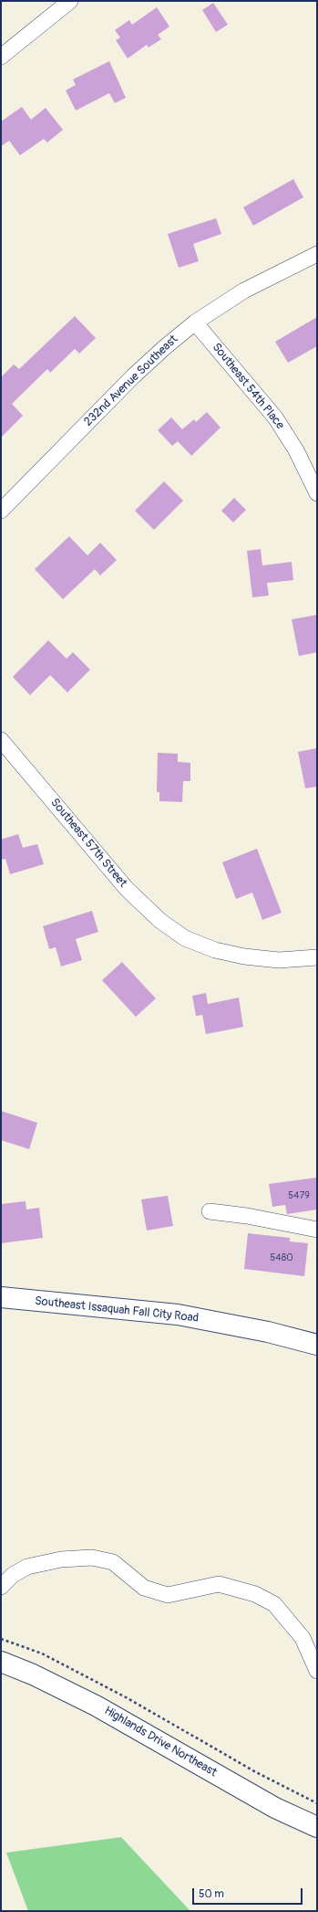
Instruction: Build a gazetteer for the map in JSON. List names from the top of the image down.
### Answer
{
  "streets": {
    "main road": ["Southeast Issaquah Fall City Road", "Highlands Drive Northeast"],
    "street": ["232nd Avenue Southeast", "Southeast 54th Place", "Southeast 57th Street"]
  },
  "crossings": [
    ["232nd Avenue Southeast", "Southeast 54th Place"]
  ],
  "house_numbers": ["5479", "5480"],
  "scale_bar": "50 m"
}
